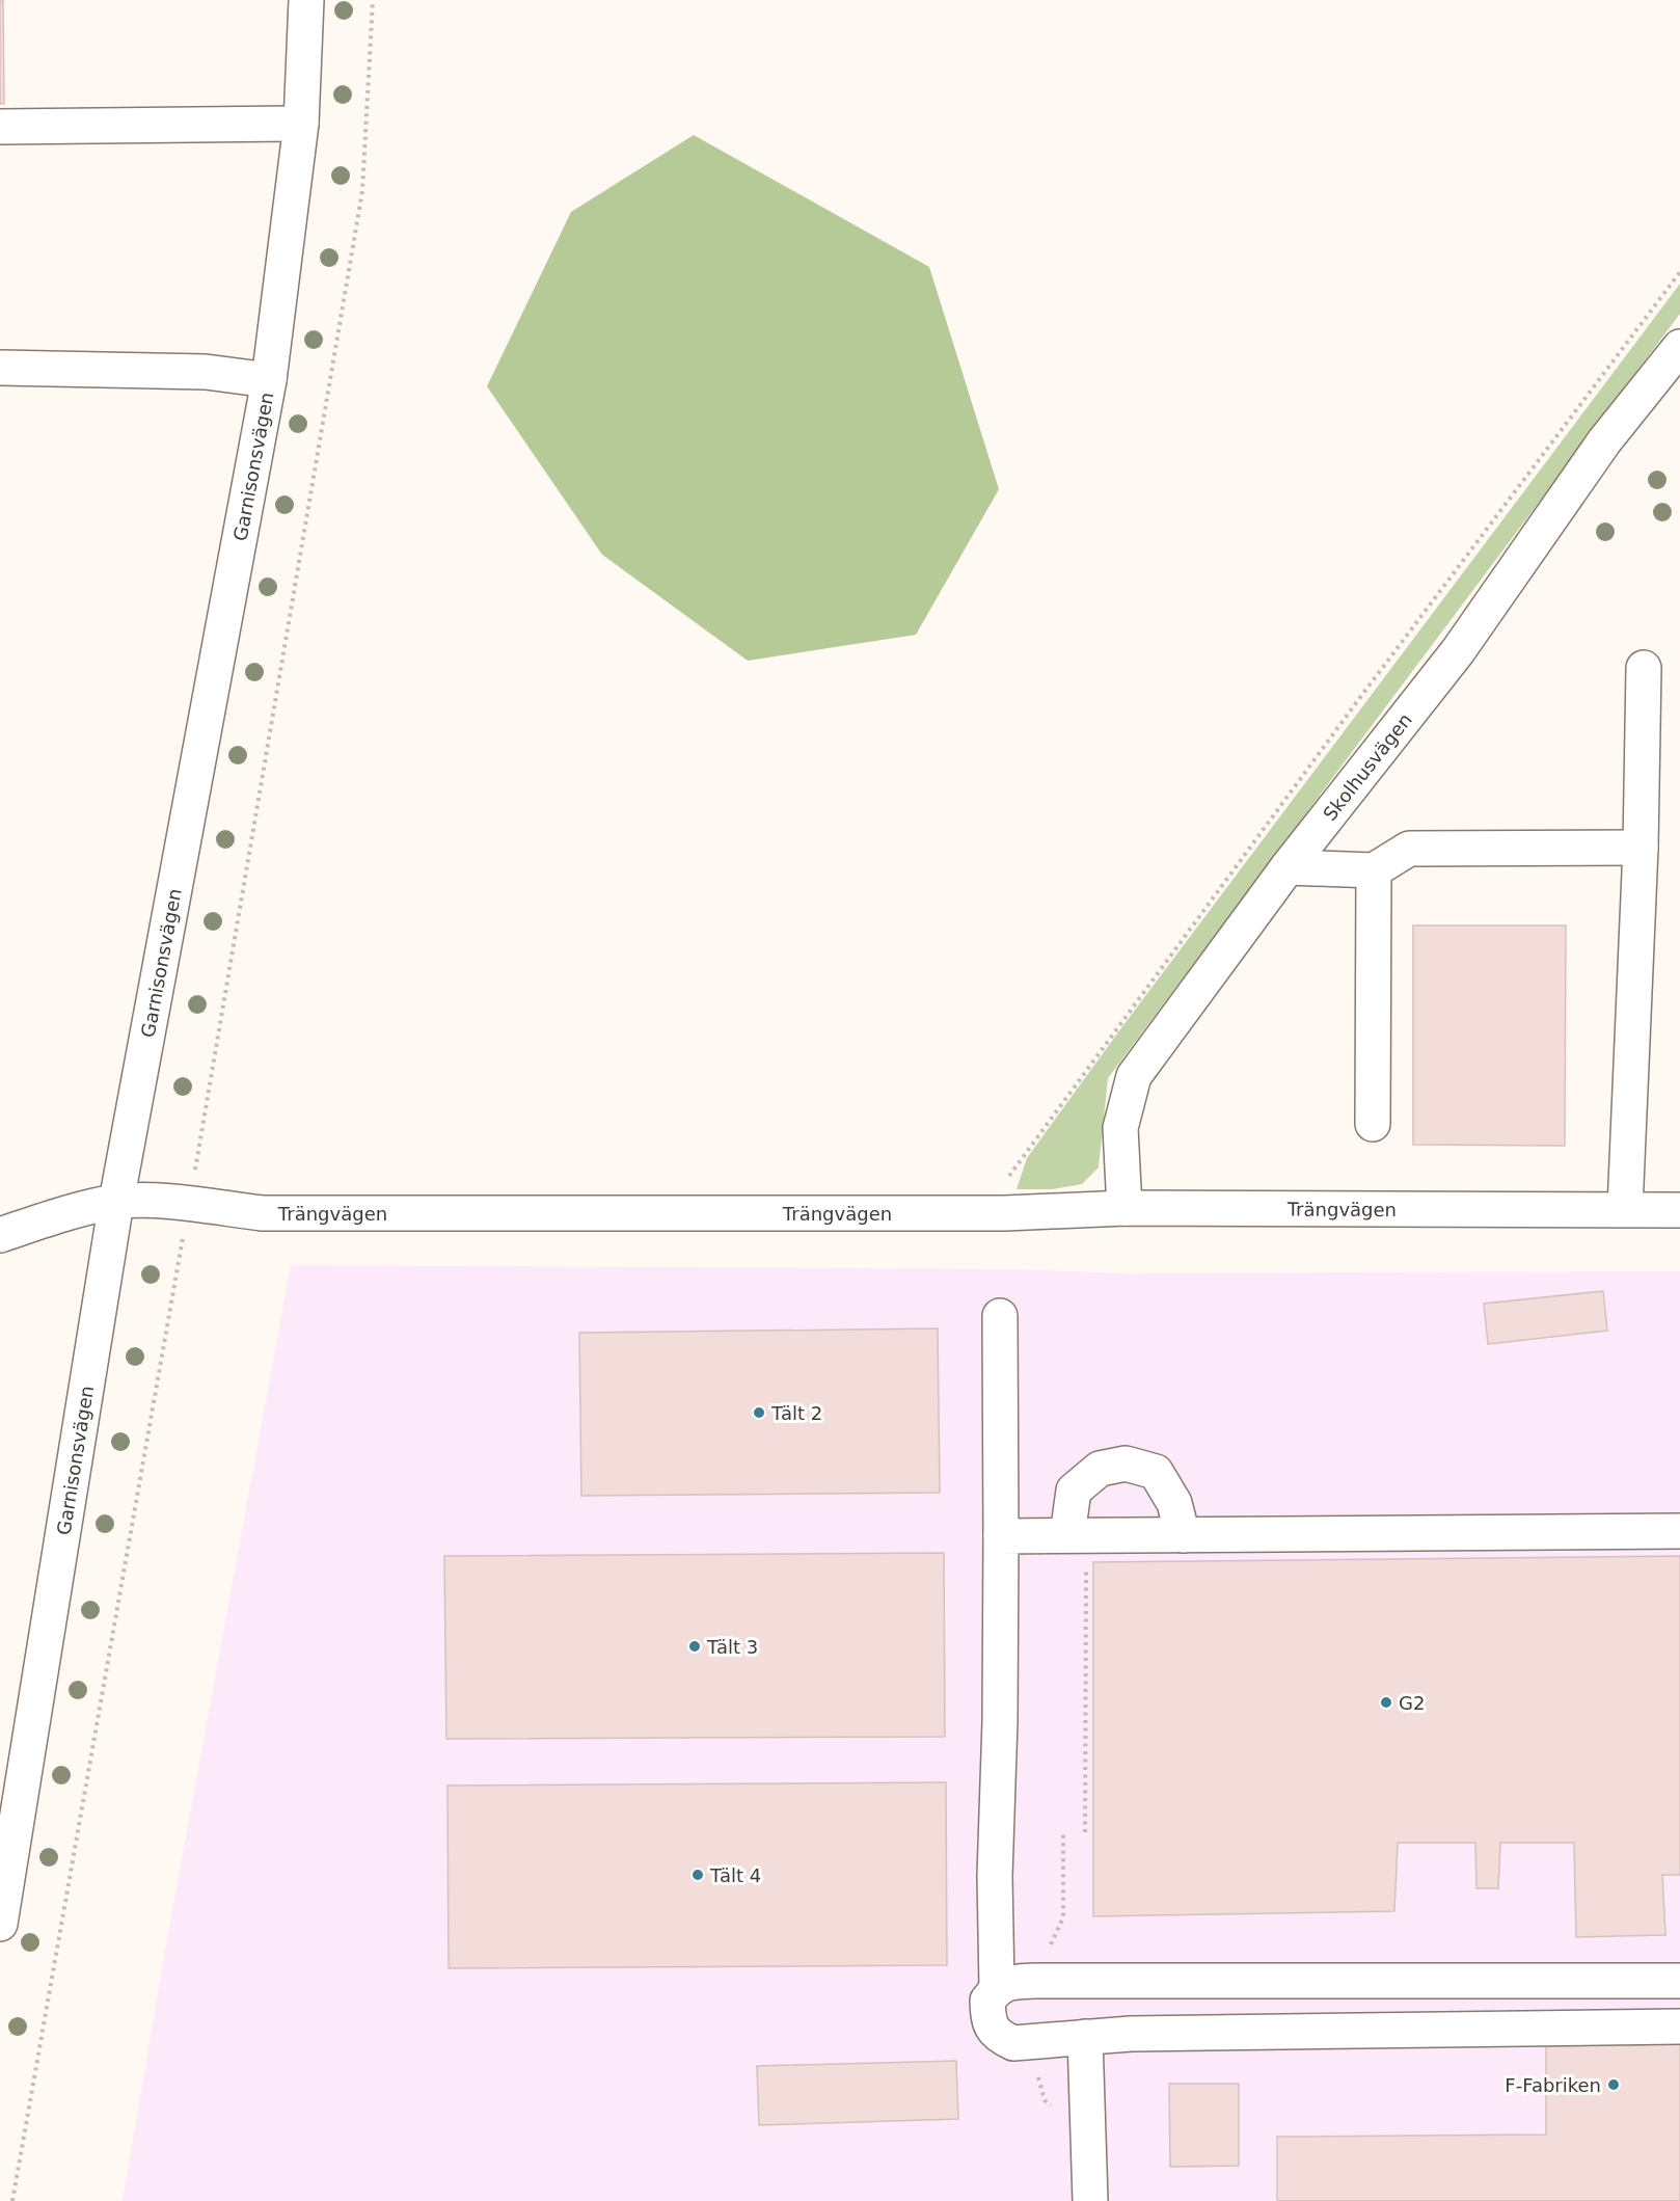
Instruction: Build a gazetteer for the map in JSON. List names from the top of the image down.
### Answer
{
  "streets": {
    "street": ["Garnisonsvägen", "Skolhusvägen", "Trängvägen"]
  },
  "crossings": [
    ["Garnisonsvägen", "Trängvägen"],
    ["Skolhusvägen", "Trängvägen"]
  ],
  "places": [
    "Tält 2",
    "Tält 3",
    "G2",
    "Tält 4",
    "F-Fabriken"
  ]
}
